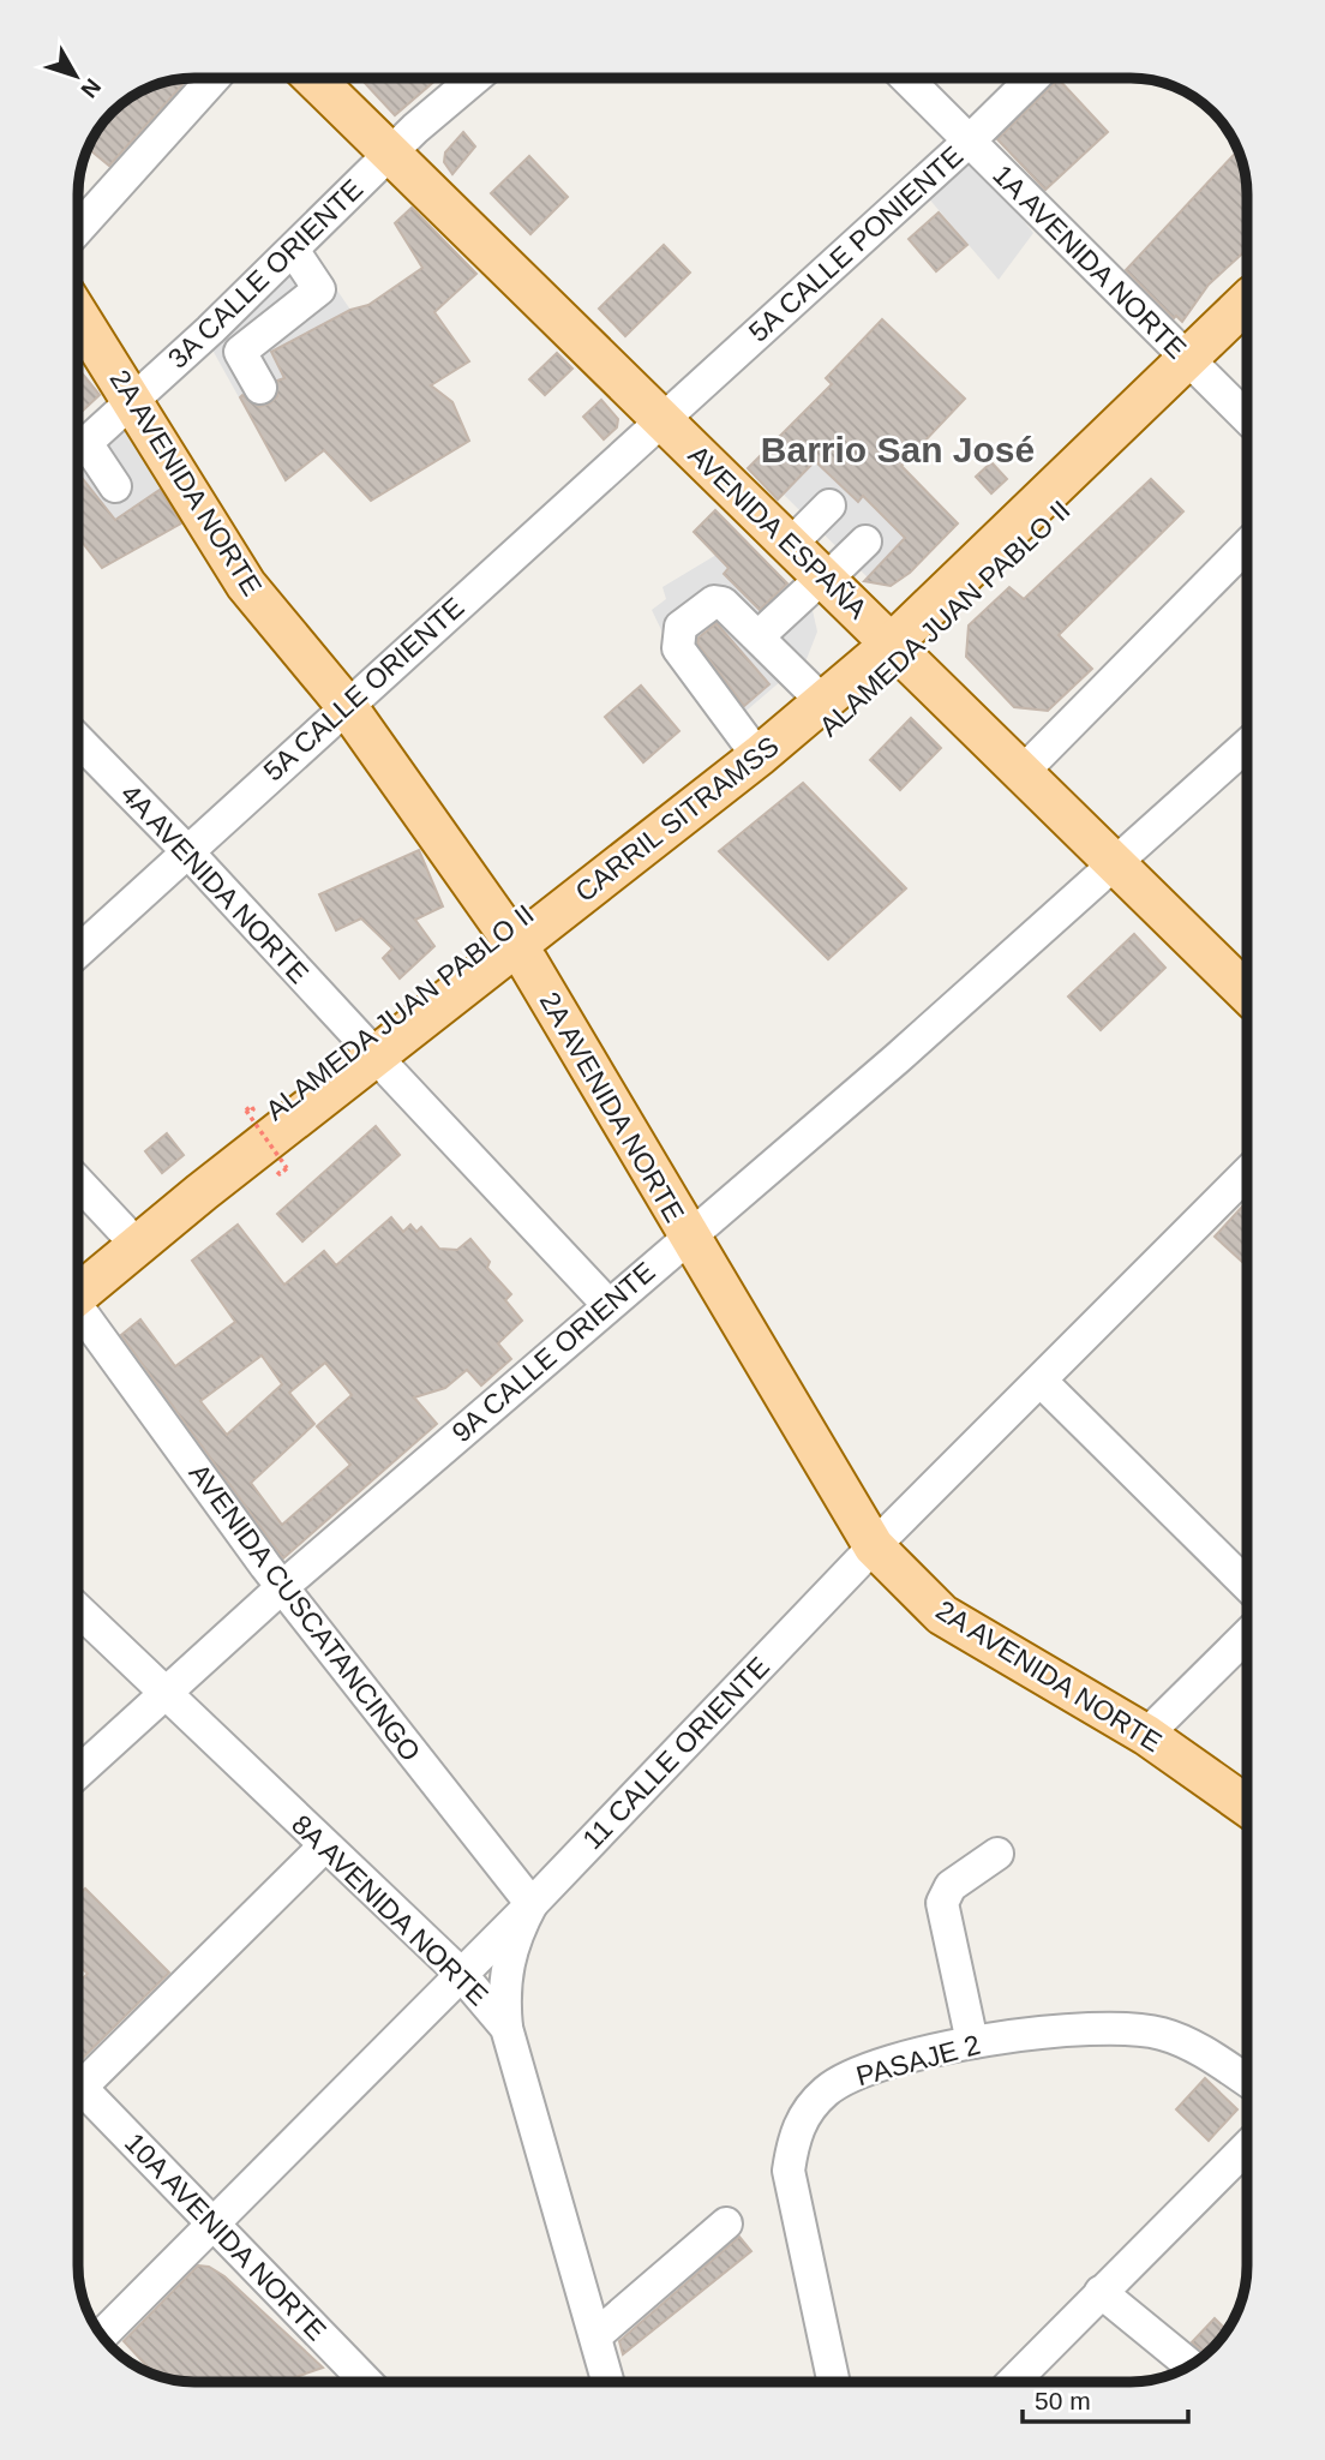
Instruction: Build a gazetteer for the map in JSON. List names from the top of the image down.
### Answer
{
  "streets": {
    "main road": ["2A AVENIDA NORTE", "AVENIDA ESPAÑA", "ALAMEDA JUAN PABLO II"],
    "street": [
      "5A CALLE PONIENTE",
      "1A AVENIDA NORTE",
      "3A CALLE ORIENTE",
      "5A CALLE ORIENTE",
      "4A AVENIDA NORTE",
      "9A CALLE ORIENTE",
      "AVENIDA CUSCATANCINGO",
      "11 CALLE ORIENTE",
      "8A AVENIDA NORTE",
      "PASAJE 2",
      "10A AVENIDA NORTE"
    ]
  },
  "crossings": [
    ["5A CALLE PONIENTE", "1A AVENIDA NORTE"],
    ["5A CALLE PONIENTE", "AVENIDA ESPAÑA"],
    ["5A CALLE PONIENTE", "5A CALLE ORIENTE"],
    ["1A AVENIDA NORTE", "ALAMEDA JUAN PABLO II"],
    ["3A CALLE ORIENTE", "2A AVENIDA NORTE"],
    ["3A CALLE ORIENTE", "AVENIDA ESPAÑA"],
    ["2A AVENIDA NORTE", "ALAMEDA JUAN PABLO II"],
    ["2A AVENIDA NORTE", "5A CALLE ORIENTE"],
    ["2A AVENIDA NORTE", "9A CALLE ORIENTE"],
    ["2A AVENIDA NORTE", "11 CALLE ORIENTE"],
    ["AVENIDA ESPAÑA", "ALAMEDA JUAN PABLO II"],
    ["AVENIDA ESPAÑA", "5A CALLE ORIENTE"],
    ["AVENIDA ESPAÑA", "9A CALLE ORIENTE"],
    ["ALAMEDA JUAN PABLO II", "4A AVENIDA NORTE"],
    ["5A CALLE ORIENTE", "4A AVENIDA NORTE"],
    ["9A CALLE ORIENTE", "AVENIDA CUSCATANCINGO"],
    ["9A CALLE ORIENTE", "8A AVENIDA NORTE"],
    ["AVENIDA CUSCATANCINGO", "11 CALLE ORIENTE"],
    ["11 CALLE ORIENTE", "8A AVENIDA NORTE"],
    ["11 CALLE ORIENTE", "10A AVENIDA NORTE"]
  ],
  "districts": ["Barrio San José"],
  "scale_bar": "50 m",
  "north": "bottom right"
}
